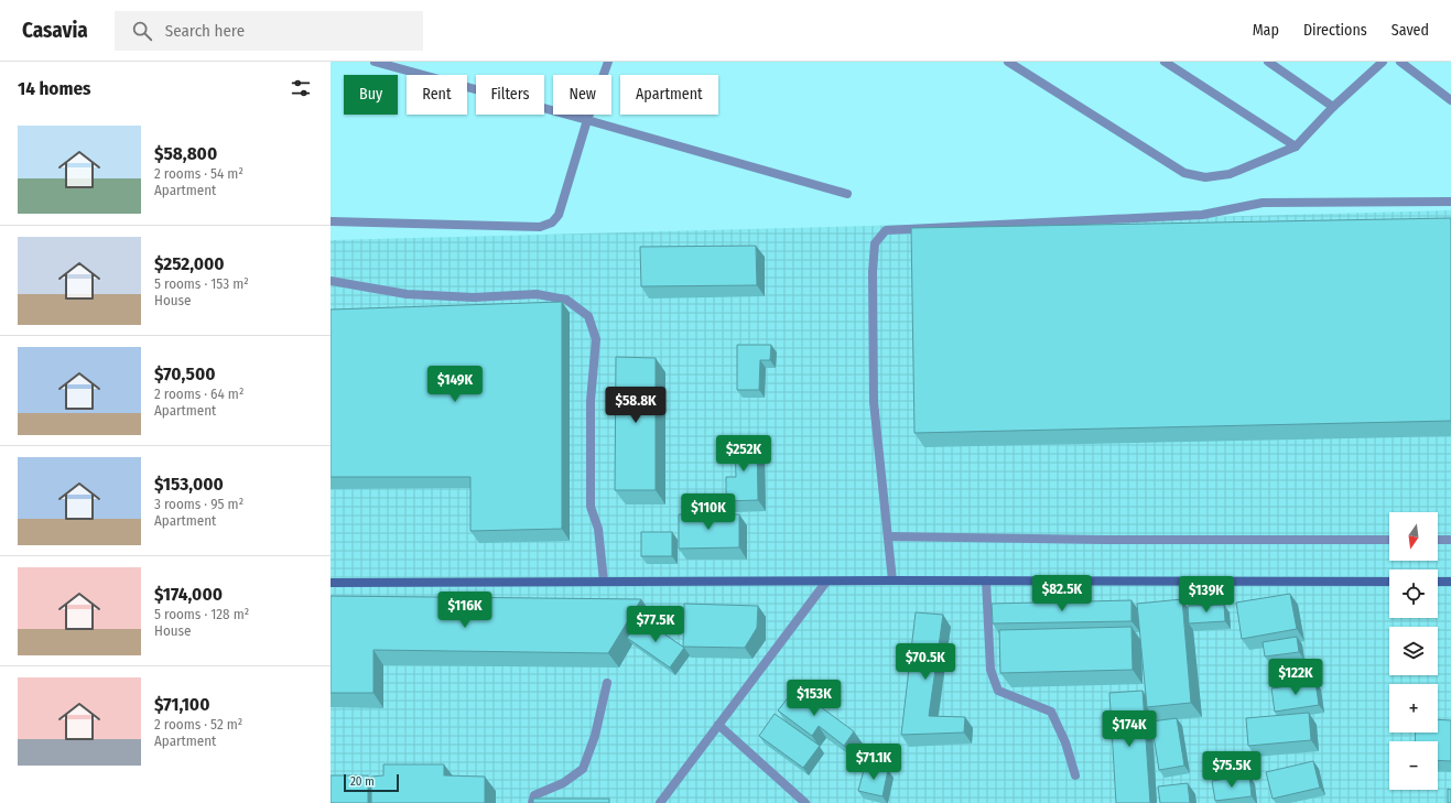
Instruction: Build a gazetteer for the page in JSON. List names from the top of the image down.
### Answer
{
  "scale_bar": "20 m",
  "north": "bottom",
  "page": {
    "header": "Casavia",
    "search": "Search here",
    "nav": ["Map", "Directions", "Saved"],
    "heading": "14 homes",
    "chip": [
      "Buy",
      "Rent",
      "Filters",
      "New",
      "Apartment"
    ],
    "list": [
      {
        "name": "$58,800",
        "note": "2 rooms · 54 m² · Apartment"
      },
      {
        "name": "$252,000",
        "note": "5 rooms · 153 m² · House"
      },
      {
        "name": "$70,500",
        "note": "2 rooms · 64 m² · Apartment"
      },
      {
        "name": "$153,000",
        "note": "3 rooms · 95 m² · Apartment"
      },
      {
        "name": "$174,000",
        "note": "5 rooms · 128 m² · House"
      },
      {
        "name": "$71,100",
        "note": "2 rooms · 52 m² · Apartment"
      }
    ],
    "price": [
      "$149K",
      "$58.8K",
      "$252K",
      "$110K",
      "$82.5K",
      "$139K",
      "$116K",
      "$77.5K",
      "$70.5K",
      "$122K",
      "$153K",
      "$174K",
      "$71.1K",
      "$75.5K"
    ],
    "map_buttons": ["+", "−"],
    "scale": "20 m"
  }
}
